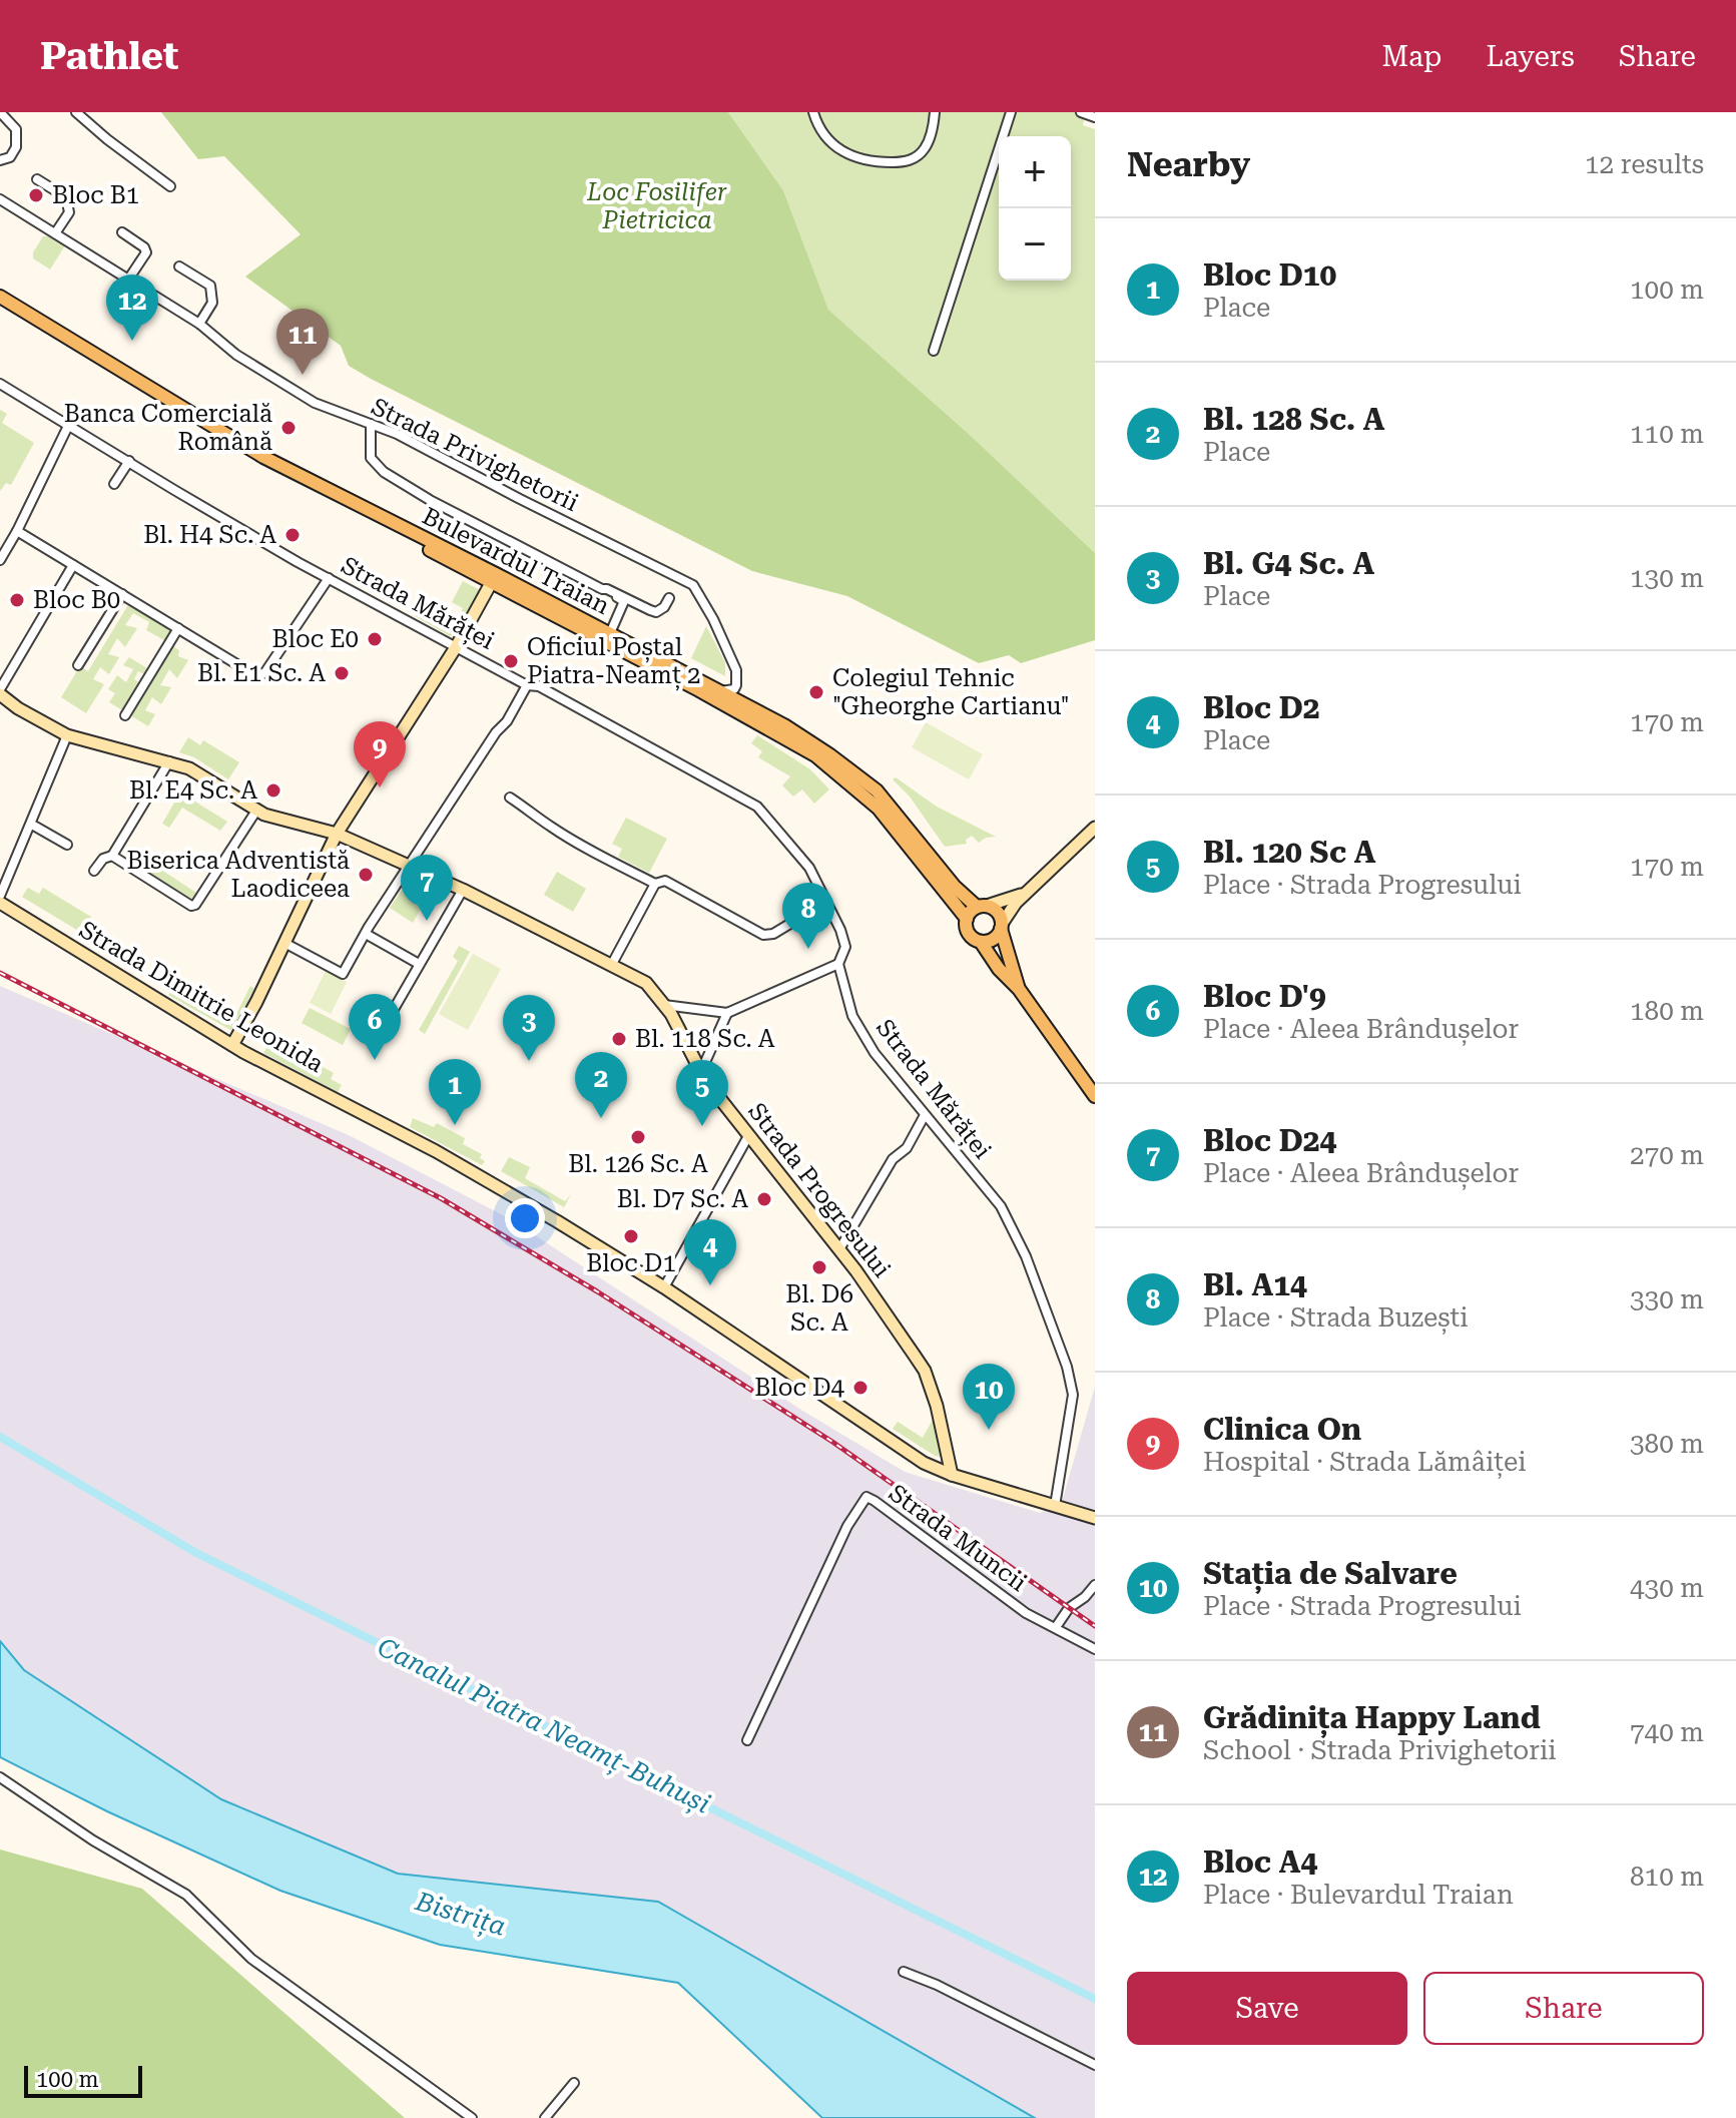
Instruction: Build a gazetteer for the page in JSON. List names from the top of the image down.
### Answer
{
  "streets": {
    "main road": ["Bulevardul Traian"],
    "street": [
      "Strada Privighetorii",
      "Strada Mărăței",
      "Strada Dimitrie Leonida",
      "Strada Progresului",
      "Strada Muncii"
    ]
  },
  "crossings": [
    ["Strada Privighetorii", "Bulevardul Traian"],
    ["Strada Mărăței", "Strada Dimitrie Leonida"],
    ["Strada Dimitrie Leonida", "Strada Progresului"]
  ],
  "water": ["Canalul Piatra Neamț-Buhuși", "Bistrița"],
  "parks": ["Loc Fosilifer Pietricica"],
  "places": [
    "Bloc B1",
    "Banca Comercială Română",
    "Bl. H4 Sc. A",
    "Bloc B0",
    "Bloc E0",
    "Oficiul Poștal Piatra-Neamț 2",
    "Bl. E1 Sc. A",
    "Colegiul Tehnic \"Gheorghe Cartianu\"",
    "Bl. E4 Sc. A",
    "Biserica Adventistă Laodiceea",
    "Bl. 118 Sc. A",
    "Bl. 126 Sc. A",
    "Bl. D7 Sc. A",
    "Bloc D1",
    "Bl. D6 Sc. A",
    "Bloc D4"
  ],
  "scale_bar": "100 m",
  "page": {
    "header": "Pathlet",
    "nav": ["Map", "Layers", "Share"],
    "heading": ["Nearby", "12 results"],
    "map_buttons": ["+", "−"],
    "list": [
      {
        "mark": "1",
        "name": "Bloc D10",
        "note": "Place",
        "value": "100 m"
      },
      {
        "mark": "2",
        "name": "Bl. 128 Sc. A",
        "note": "Place",
        "value": "110 m"
      },
      {
        "mark": "3",
        "name": "Bl. G4 Sc. A",
        "note": "Place",
        "value": "130 m"
      },
      {
        "mark": "4",
        "name": "Bloc D2",
        "note": "Place",
        "value": "170 m"
      },
      {
        "mark": "5",
        "name": "Bl. 120 Sc A",
        "note": "Place · Strada Progresului",
        "value": "170 m"
      },
      {
        "mark": "6",
        "name": "Bloc D'9",
        "note": "Place · Aleea Brândușelor",
        "value": "180 m"
      },
      {
        "mark": "7",
        "name": "Bloc D24",
        "note": "Place · Aleea Brândușelor",
        "value": "270 m"
      },
      {
        "mark": "8",
        "name": "Bl. A14",
        "note": "Place · Strada Buzești",
        "value": "330 m"
      },
      {
        "mark": "9",
        "name": "Clinica On",
        "note": "Hospital · Strada Lămâiței",
        "value": "380 m"
      },
      {
        "mark": "10",
        "name": "Stația de Salvare",
        "note": "Place · Strada Progresului",
        "value": "430 m"
      },
      {
        "mark": "11",
        "name": "Grădinița Happy Land",
        "note": "School · Strada Privighetorii",
        "value": "740 m"
      },
      {
        "mark": "12",
        "name": "Bloc A4",
        "note": "Place · Bulevardul Traian",
        "value": "810 m"
      }
    ],
    "pins": [
      "12",
      "11",
      "9",
      "7",
      "8",
      "6",
      "3",
      "2",
      "1",
      "5",
      "4",
      "10"
    ],
    "buttons": ["Save", "Share"],
    "scale": "100 m"
  }
}
